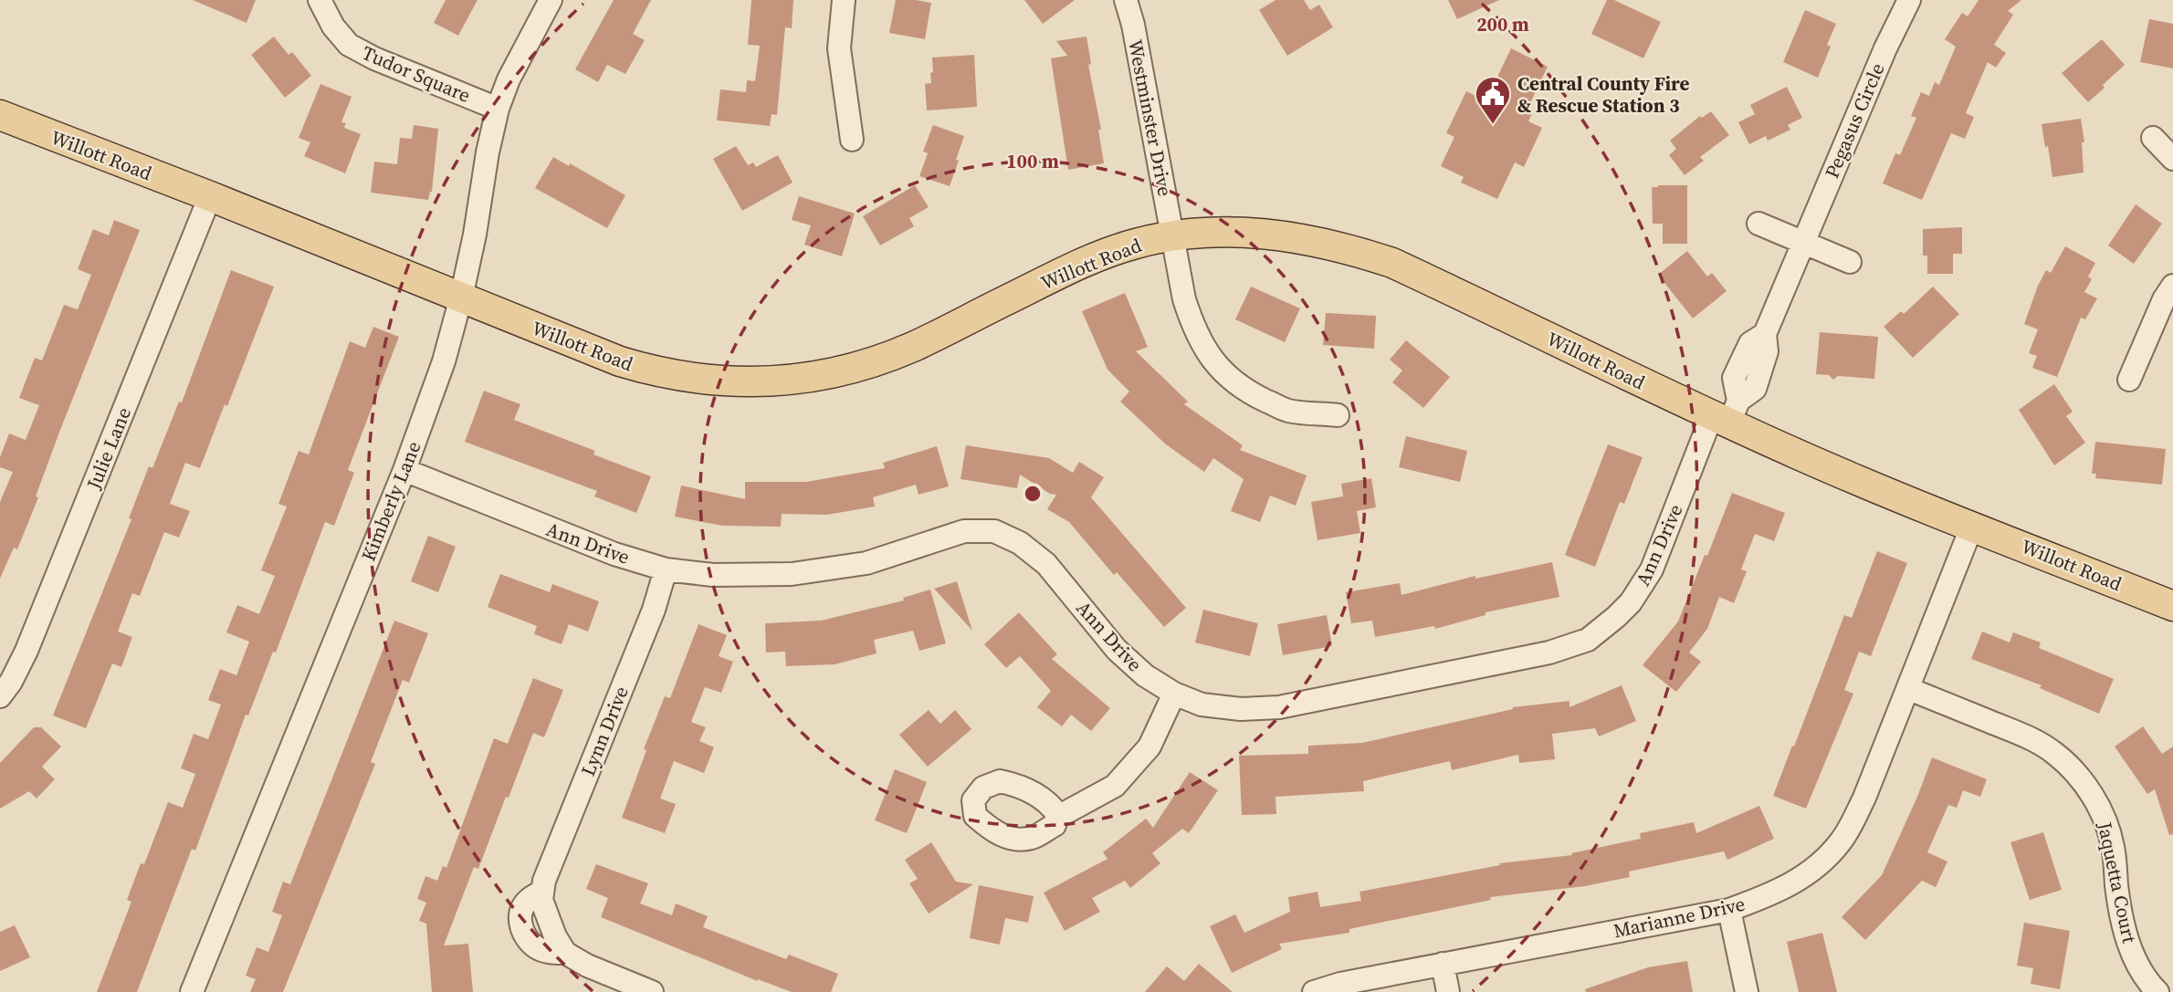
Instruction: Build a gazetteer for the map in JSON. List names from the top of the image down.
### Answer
{
  "streets": {
    "main road": ["Willott Road"],
    "street": [
      "Tudor Square",
      "Westminster Drive",
      "Pegasus Circle",
      "Julie Lane",
      "Kimberly Lane",
      "Ann Drive",
      "Lynn Drive",
      "Jaquetta Court",
      "Marianne Drive"
    ]
  },
  "crossings": [
    ["Tudor Square", "Kimberly Lane"],
    ["Westminster Drive", "Willott Road"],
    ["Pegasus Circle", "Willott Road"],
    ["Pegasus Circle", "Ann Drive"],
    ["Willott Road", "Julie Lane"],
    ["Willott Road", "Kimberly Lane"],
    ["Willott Road", "Ann Drive"],
    ["Willott Road", "Marianne Drive"],
    ["Kimberly Lane", "Ann Drive"],
    ["Ann Drive", "Lynn Drive"],
    ["Jaquetta Court", "Marianne Drive"]
  ],
  "places": {
    "public building": ["Central County Fire & Rescue Station 3"]
  },
  "rings": ["200 m", "100 m"]
}
